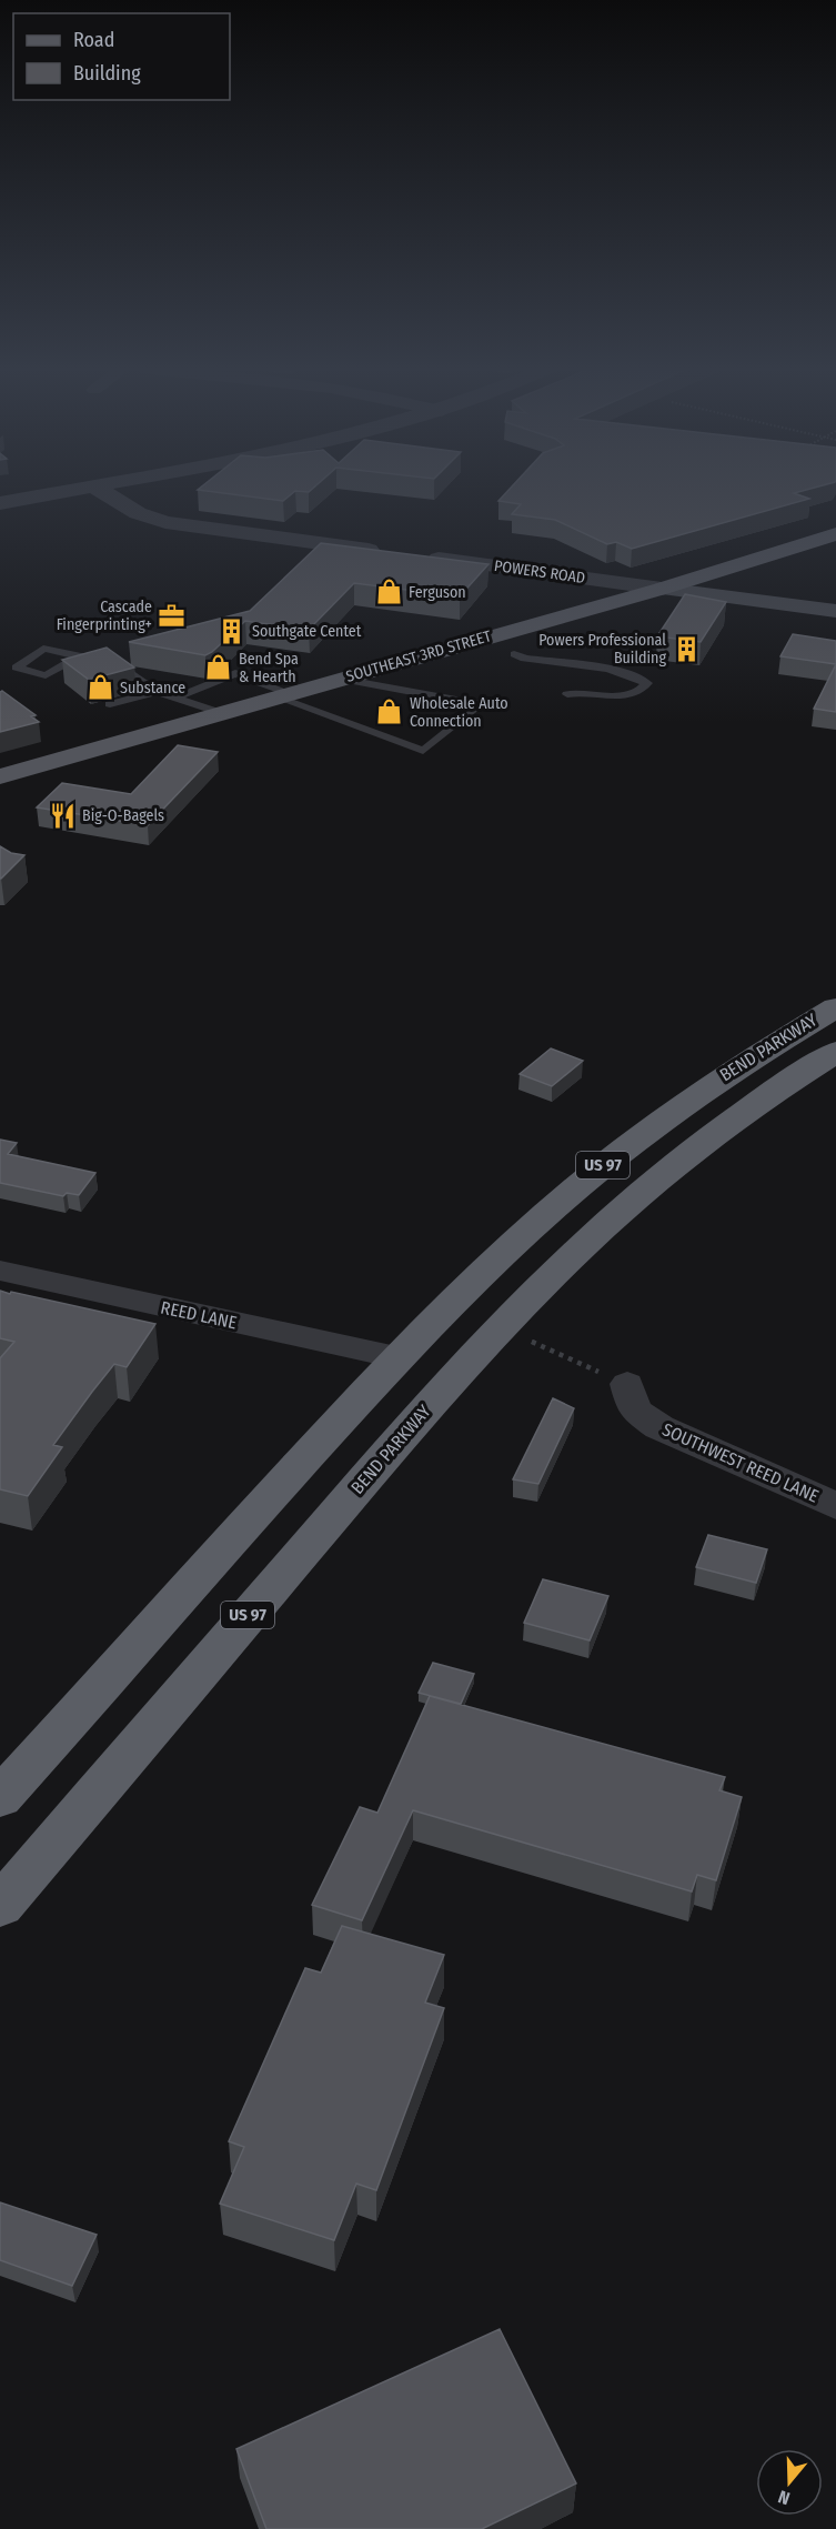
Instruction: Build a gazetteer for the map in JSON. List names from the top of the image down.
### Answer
{
  "streets": {
    "highway": ["BEND PARKWAY", "US 97"],
    "main road": ["POWERS ROAD", "SOUTHEAST 3RD STREET"],
    "street": ["REED LANE", "SOUTHWEST REED LANE"]
  },
  "crossings": [
    ["POWERS ROAD", "SOUTHEAST 3RD STREET"],
    ["BEND PARKWAY", "REED LANE"]
  ],
  "places": {
    "shop": [
      "Ferguson",
      "Bend Spa & Hearth",
      "Substance",
      "Wholesale Auto Connection"
    ],
    "office": ["Cascade Fingerprinting+"],
    "building": ["Southgate Centet", "Powers Professional Building"],
    "restaurant": ["Big-O-Bagels"]
  },
  "legend": ["Road", "Building"],
  "north": "bottom"
}
